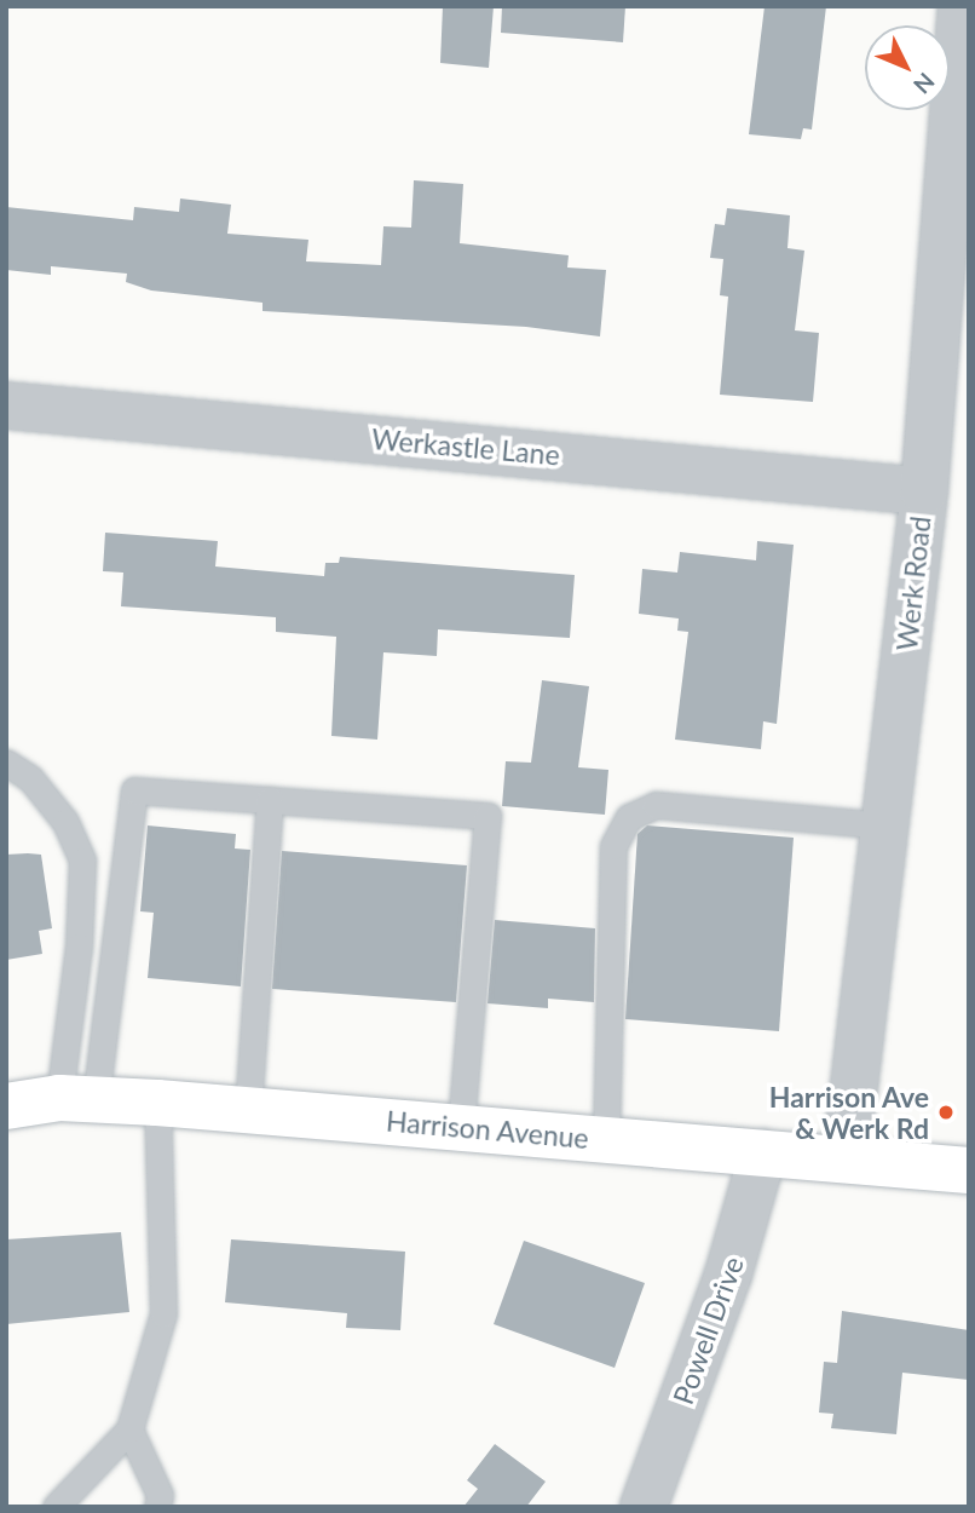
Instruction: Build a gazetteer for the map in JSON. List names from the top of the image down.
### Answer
{
  "streets": {
    "main road": ["Harrison Avenue"],
    "street": ["Werkastle Lane", "Werk Road", "Powell Drive"]
  },
  "crossings": [
    ["Werkastle Lane", "Werk Road"],
    ["Werk Road", "Harrison Avenue"],
    ["Harrison Avenue", "Powell Drive"]
  ],
  "places": ["Harrison Ave & Werk Rd"],
  "north": "bottom right"
}
